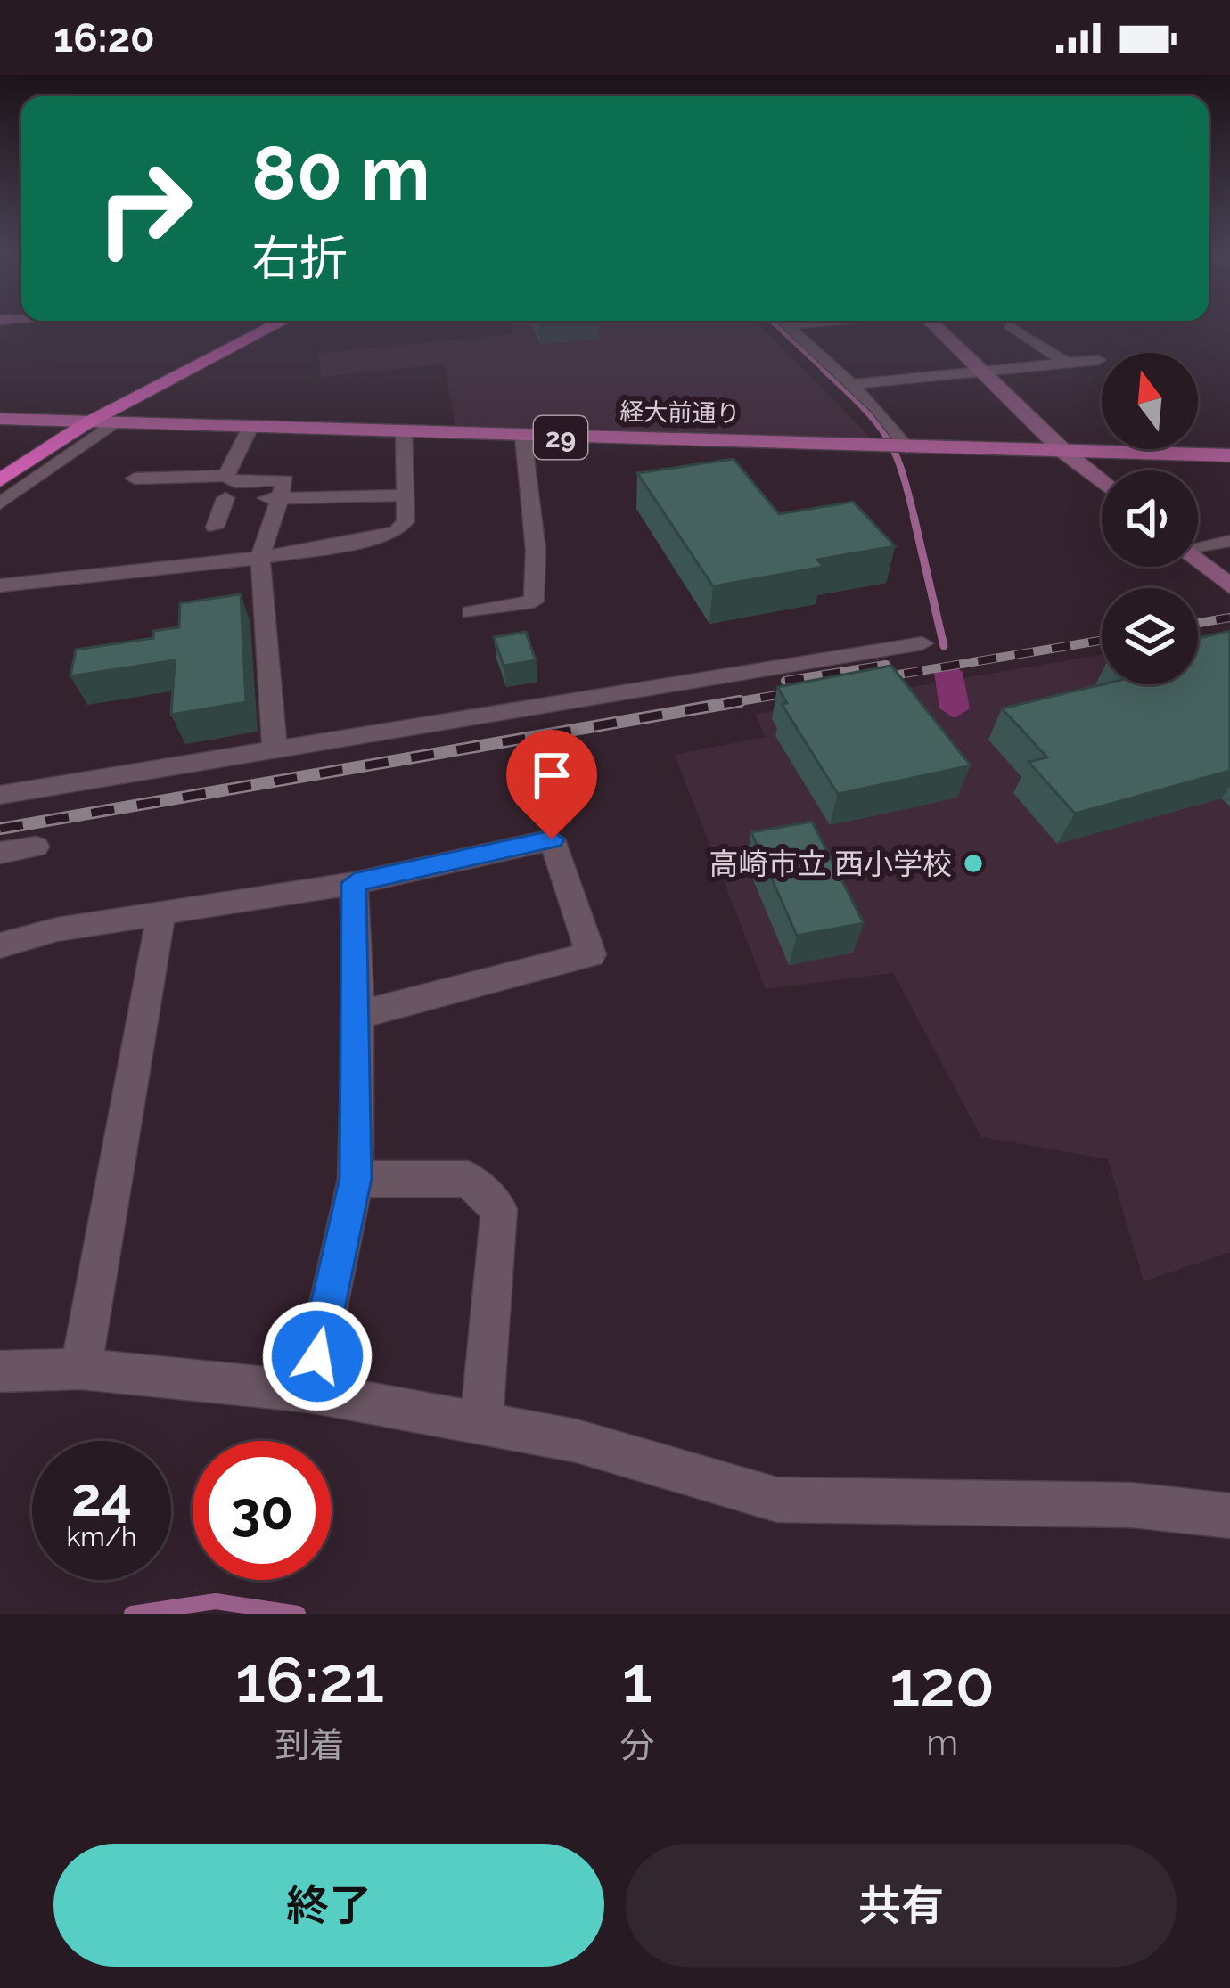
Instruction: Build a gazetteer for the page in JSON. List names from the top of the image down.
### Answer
{
  "streets": {
    "main road": ["経大前通り", "29"]
  },
  "places": ["高崎市立 西小学校"],
  "north": "top",
  "page": {
    "status": "16:20",
    "turn": ["80 m", "右折"],
    "speed": "24 km/h",
    "limit": "30",
    "eta": [
      "16:21",
      "到着",
      "1",
      "分",
      "120",
      "m"
    ],
    "buttons": ["終了", "共有"]
  }
}
